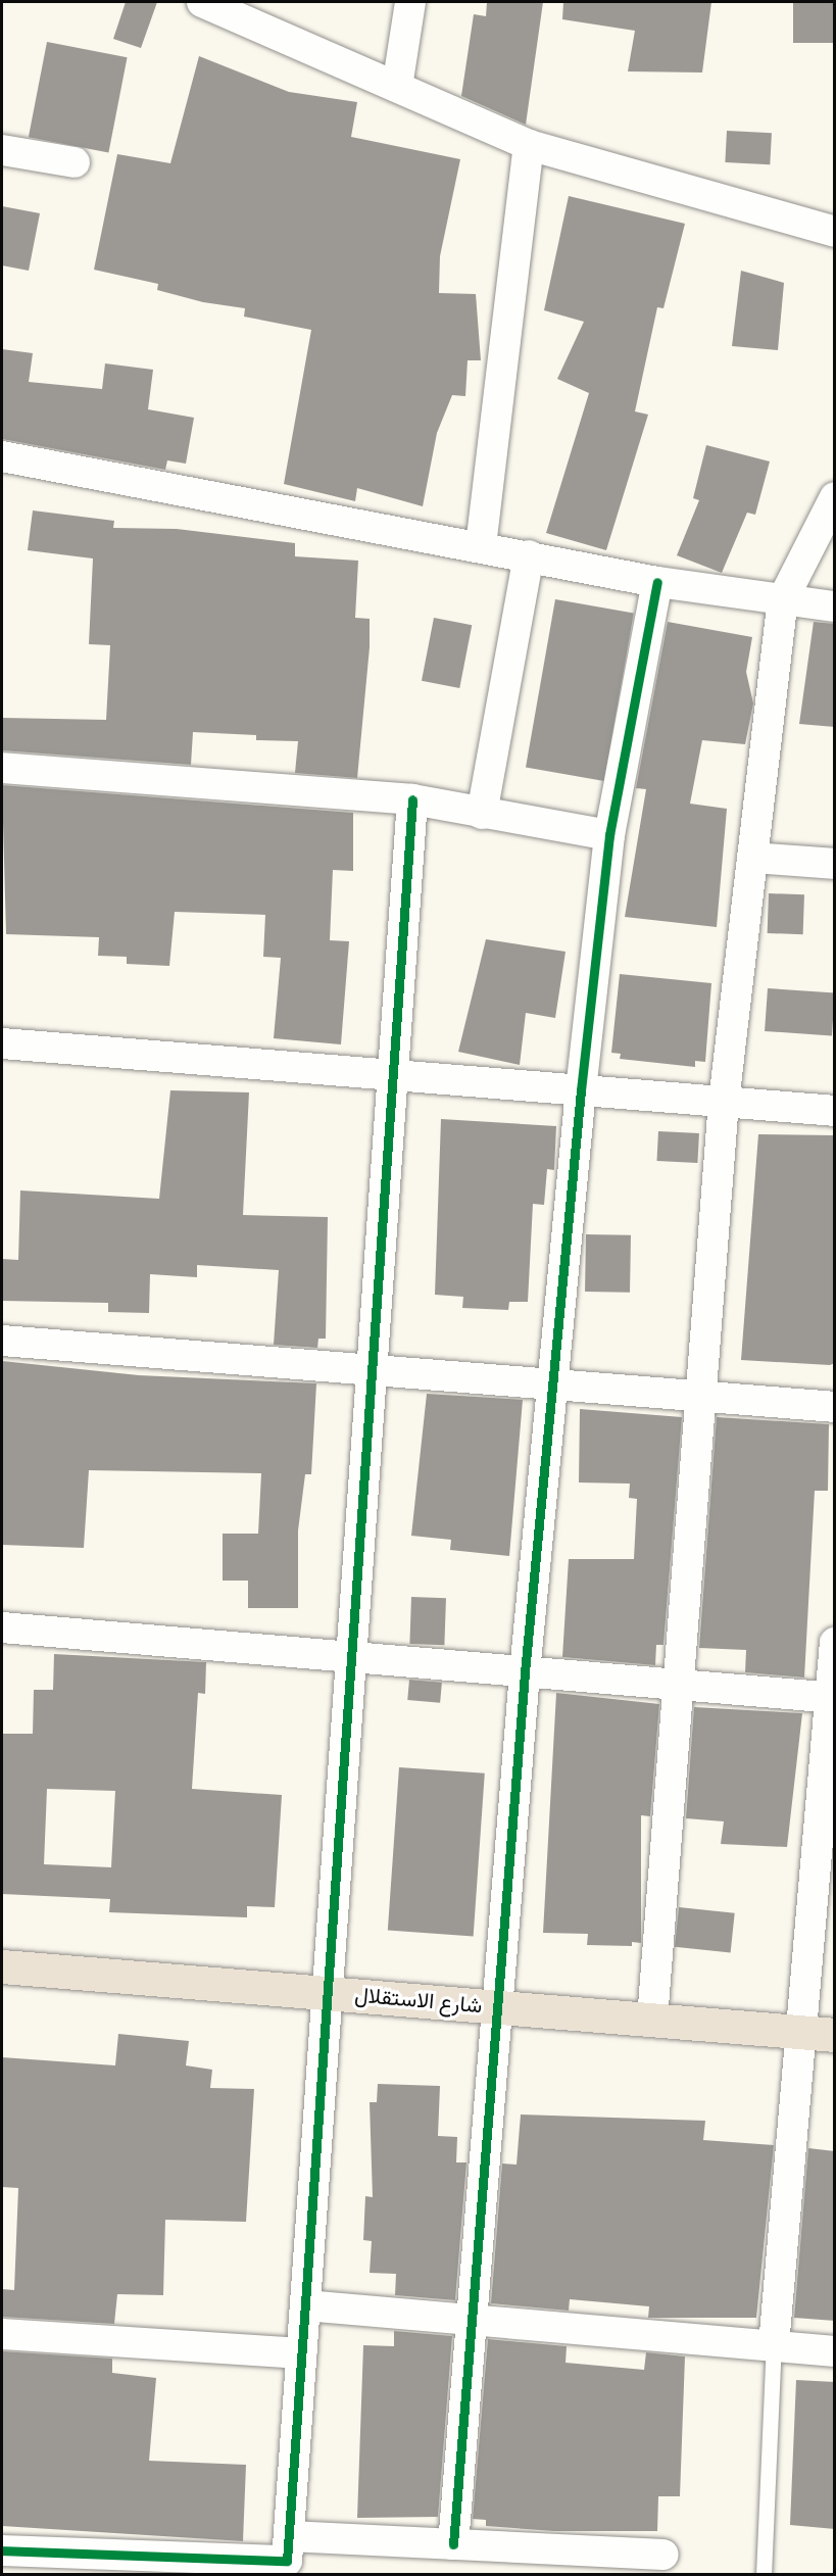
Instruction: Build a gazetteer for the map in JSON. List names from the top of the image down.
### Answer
{
  "streets": {
    "highway": ["شارع الاستقلال"]
  }
}
